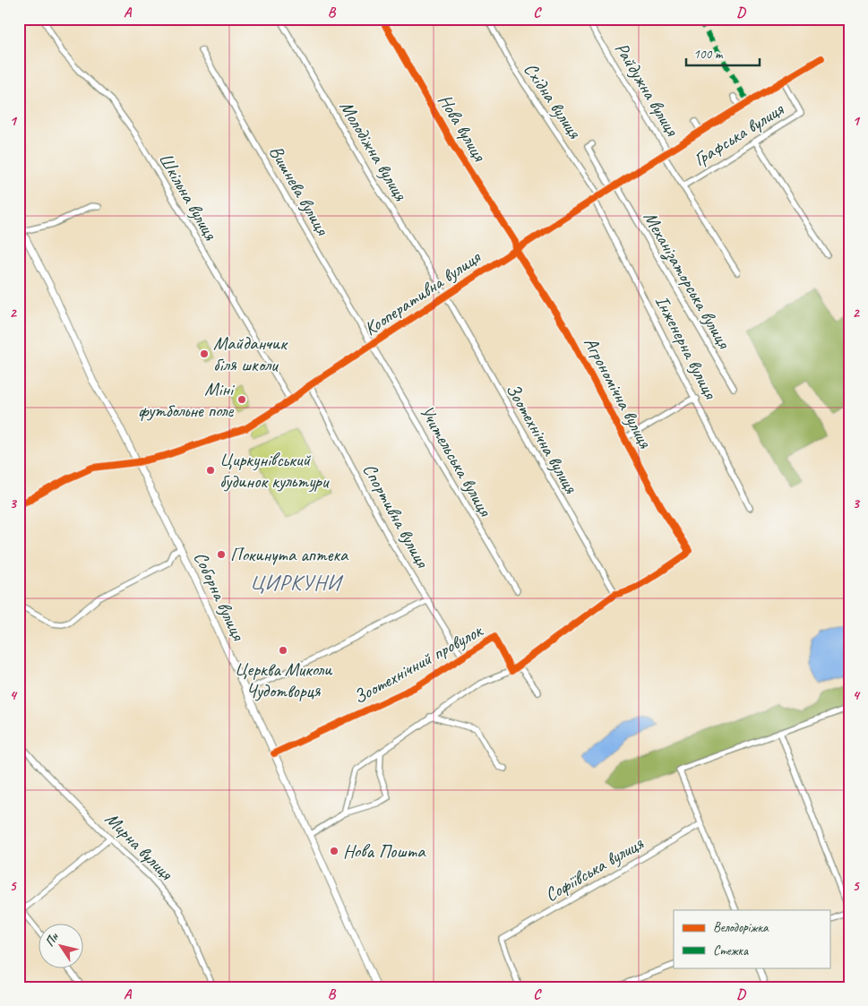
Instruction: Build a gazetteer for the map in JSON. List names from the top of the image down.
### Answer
{
  "streets": {
    "street": [
      "Райдужна вулиця",
      "Східна вулиця",
      "Нова вулиця",
      "Графська вулиця",
      "Молодіжна вулиця",
      "Вишнева вулиця",
      "Шкільна вулиця",
      "Механізаторська вулиця",
      "Кооперативна вулиця",
      "Інженерна вулиця",
      "Агрономічна вулиця",
      "Зоотехнічна вулиця",
      "Учительська вулиця",
      "Спортивна вулиця",
      "Соборна вулиця",
      "Зоотехнічний провулок",
      "Мирна вулиця",
      "Софіївська вулиця"
    ]
  },
  "crossings": [
    ["Райдужна вулиця", "Графська вулиця"],
    ["Райдужна вулиця", "Кооперативна вулиця"],
    ["Східна вулиця", "Кооперативна вулиця"],
    ["Східна вулиця", "Інженерна вулиця"],
    ["Нова вулиця", "Кооперативна вулиця"],
    ["Нова вулиця", "Агрономічна вулиця"],
    ["Графська вулиця", "Кооперативна вулиця"],
    ["Молодіжна вулиця", "Кооперативна вулиця"],
    ["Молодіжна вулиця", "Зоотехнічна вулиця"],
    ["Вишнева вулиця", "Кооперативна вулиця"],
    ["Вишнева вулиця", "Учительська вулиця"],
    ["Шкільна вулиця", "Кооперативна вулиця"],
    ["Механізаторська вулиця", "Кооперативна вулиця"],
    ["Кооперативна вулиця", "Інженерна вулиця"],
    ["Кооперативна вулиця", "Агрономічна вулиця"],
    ["Кооперативна вулиця", "Зоотехнічна вулиця"],
    ["Кооперативна вулиця", "Учительська вулиця"],
    ["Кооперативна вулиця", "Спортивна вулиця"],
    ["Кооперативна вулиця", "Соборна вулиця"],
    ["Агрономічна вулиця", "Зоотехнічна вулиця"],
    ["Спортивна вулиця", "Зоотехнічний провулок"],
    ["Соборна вулиця", "Зоотехнічний провулок"]
  ],
  "districts": ["ЦИРКУНИ"],
  "places": [
    "Майданчик біля школи",
    "Міні футбольне поле",
    "Циркунівський будинок культури",
    "Покинута аптека",
    "Церква Миколи Чудотворця",
    "Нова Пошта"
  ],
  "legend": ["Велодоріжка", "Стежка"],
  "scale_bar": "100 m",
  "north": "top left",
  "grid": {
    "columns": [
      "A",
      "B",
      "C",
      "D"
    ],
    "rows": [
      "1",
      "2",
      "3",
      "4",
      "5"
    ]
  }
}
